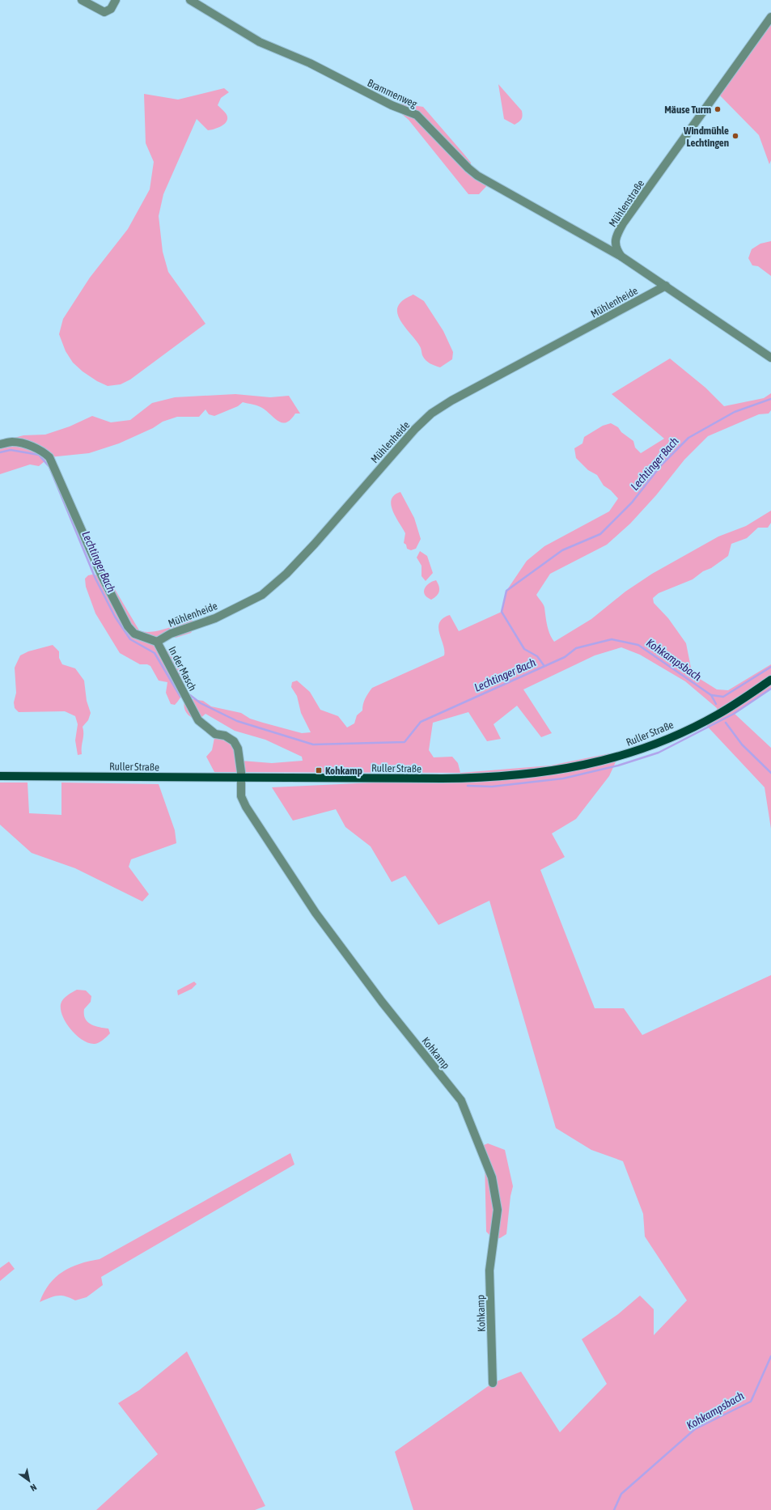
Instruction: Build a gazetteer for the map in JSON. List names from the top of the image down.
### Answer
{
  "streets": {
    "main road": ["Ruller Straße"],
    "street": [
      "Brammenweg",
      "Mühlenstraße",
      "Mühlenheide",
      "In der Masch",
      "Kohkamp"
    ]
  },
  "crossings": [
    ["Brammenweg", "Mühlenstraße"],
    ["Mühlenheide", "In der Masch"],
    ["In der Masch", "Ruller Straße"],
    ["In der Masch", "Kohkamp"],
    ["Ruller Straße", "Kohkamp"]
  ],
  "water": ["Lechtinger Bach", "Kohkampsbach"],
  "places": {
    "other": ["Mäuse Turm", "Windmühle Lechtingen"],
    "transit": ["Kohkamp"]
  },
  "north": "bottom right"
}
